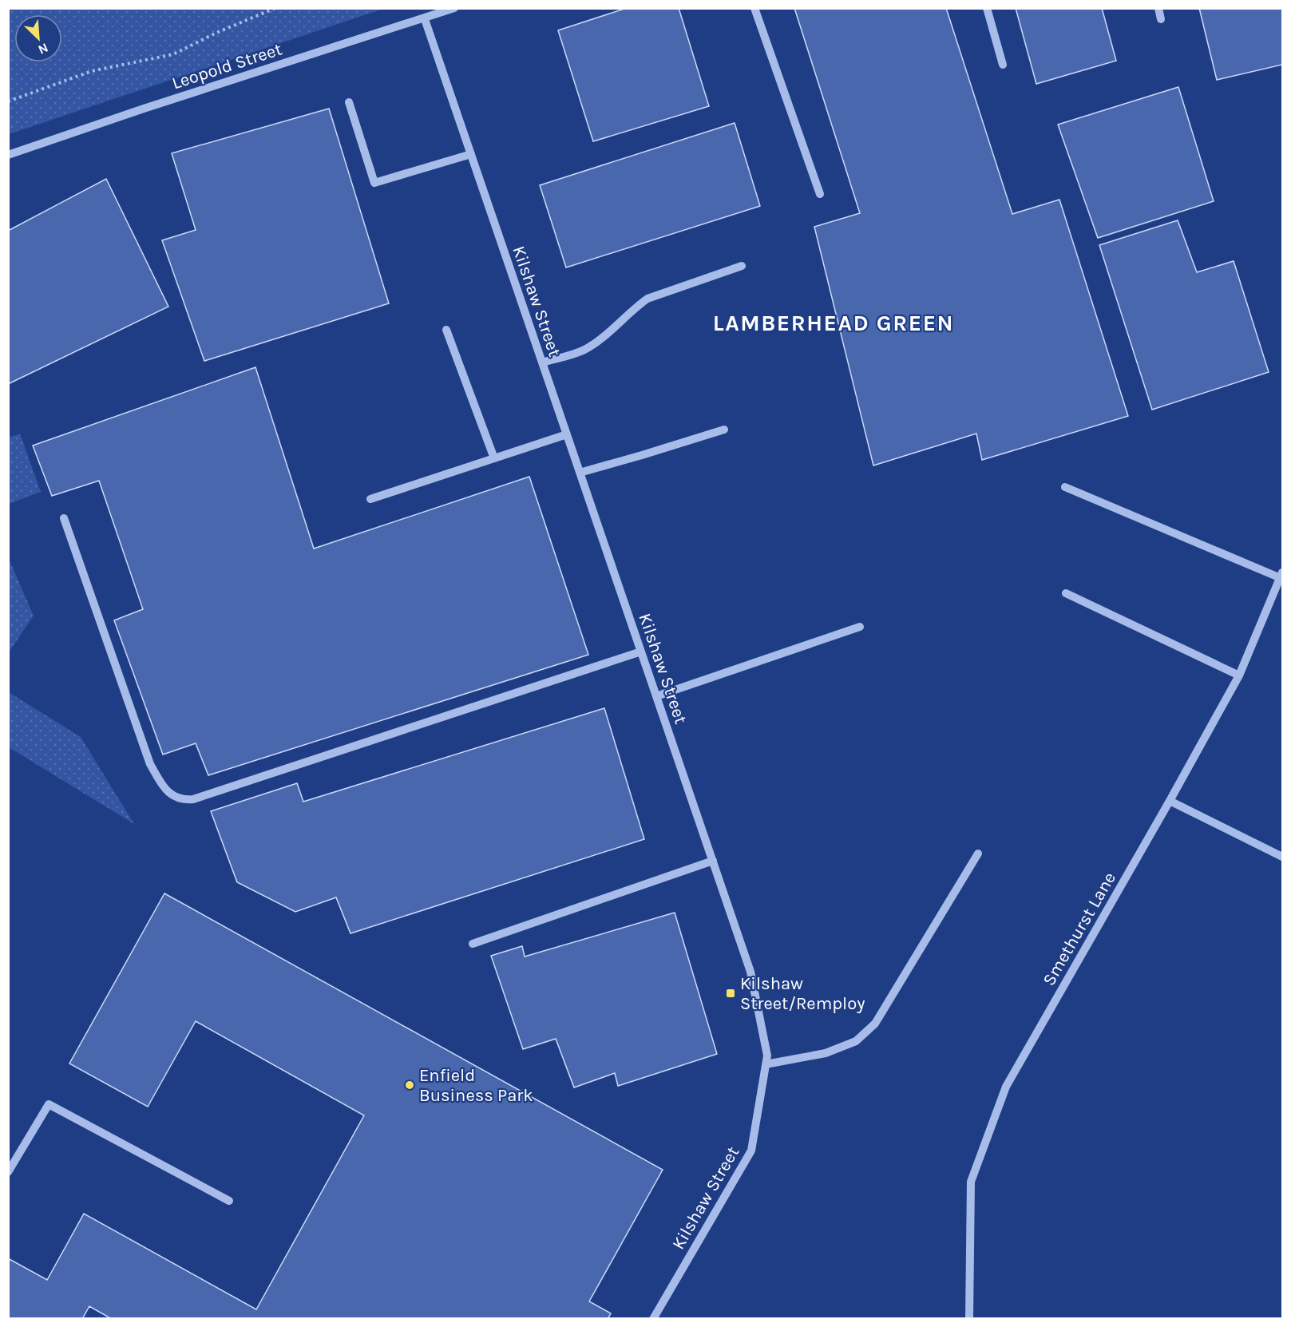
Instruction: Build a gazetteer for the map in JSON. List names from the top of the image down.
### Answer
{
  "streets": {
    "street": ["Leopold Street", "Kilshaw Street", "Smethurst Lane"]
  },
  "crossings": [
    ["Leopold Street", "Kilshaw Street"]
  ],
  "districts": ["LAMBERHEAD GREEN"],
  "places": {
    "transit": ["Kilshaw Street/Remploy"],
    "other": ["Enfield Business Park"]
  },
  "north": "bottom right"
}
